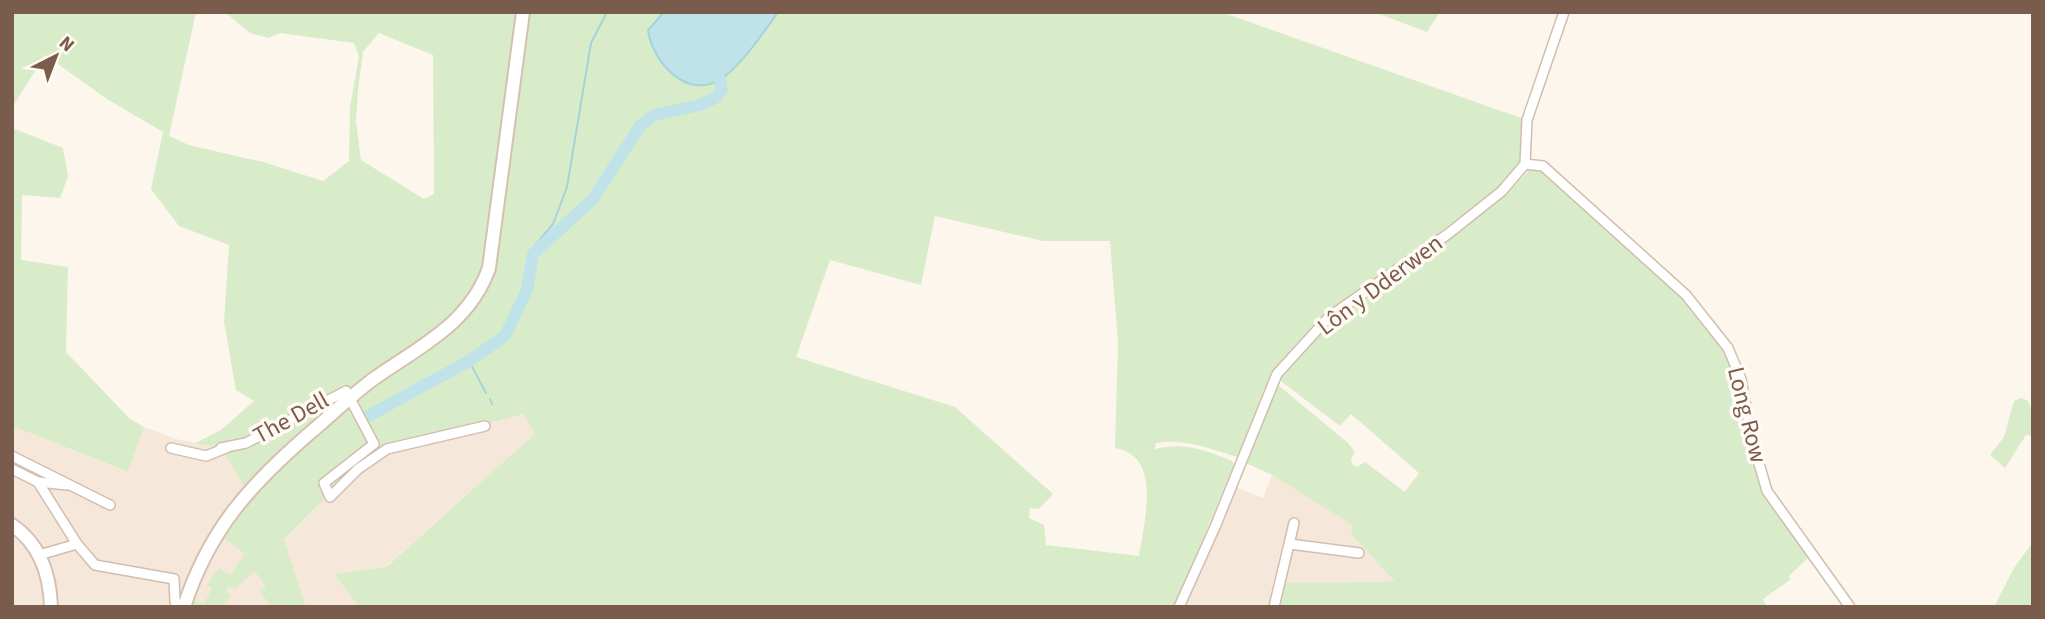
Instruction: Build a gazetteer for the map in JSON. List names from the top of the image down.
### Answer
{
  "streets": {
    "street": ["Lôn y Dderwen", "Long Row", "The Dell"]
  },
  "crossings": [
    ["Lôn y Dderwen", "Long Row"]
  ],
  "north": "top right"
}
